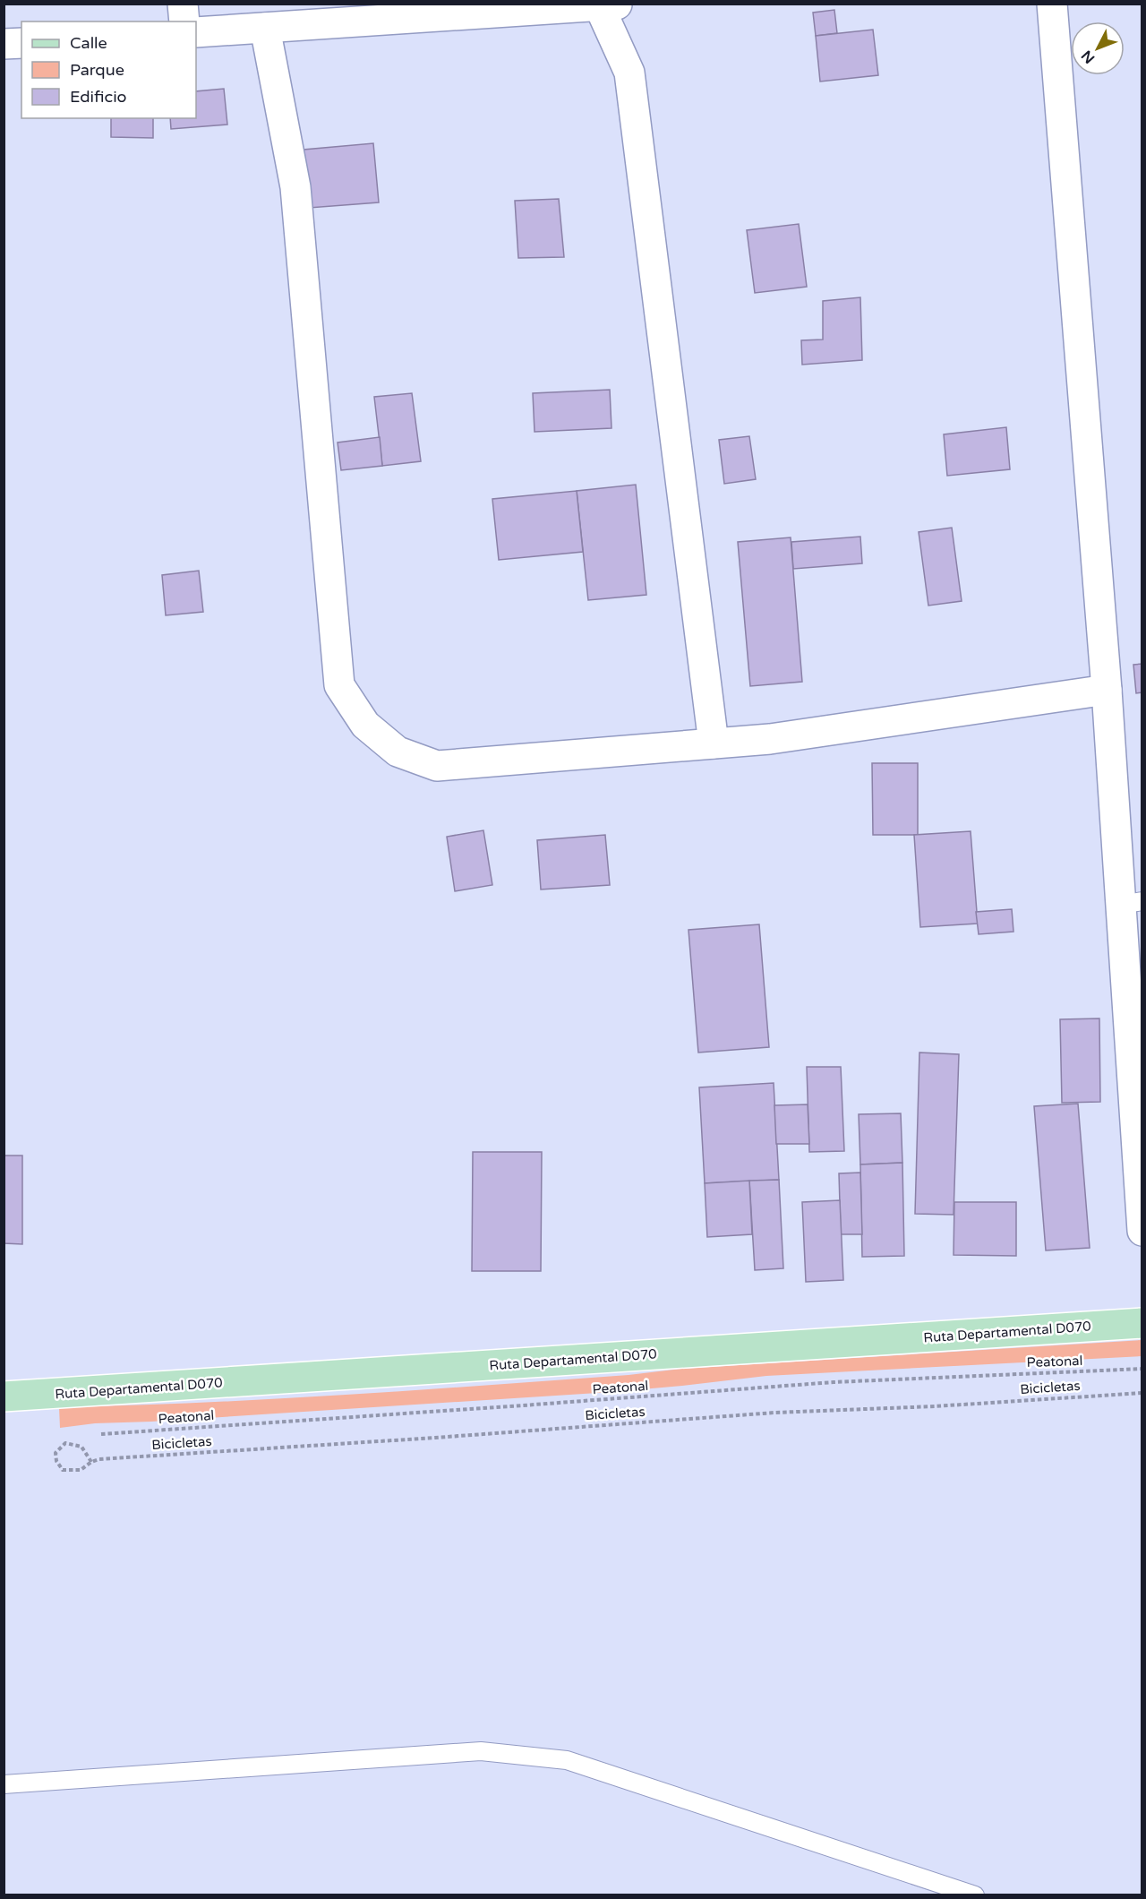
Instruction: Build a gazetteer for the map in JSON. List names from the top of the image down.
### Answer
{
  "streets": {
    "main road": ["Ruta Departamental D070"],
    "path": ["Peatonal", "Bicicletas"]
  },
  "legend": ["Calle", "Parque", "Edificio"],
  "north": "bottom left"
}
